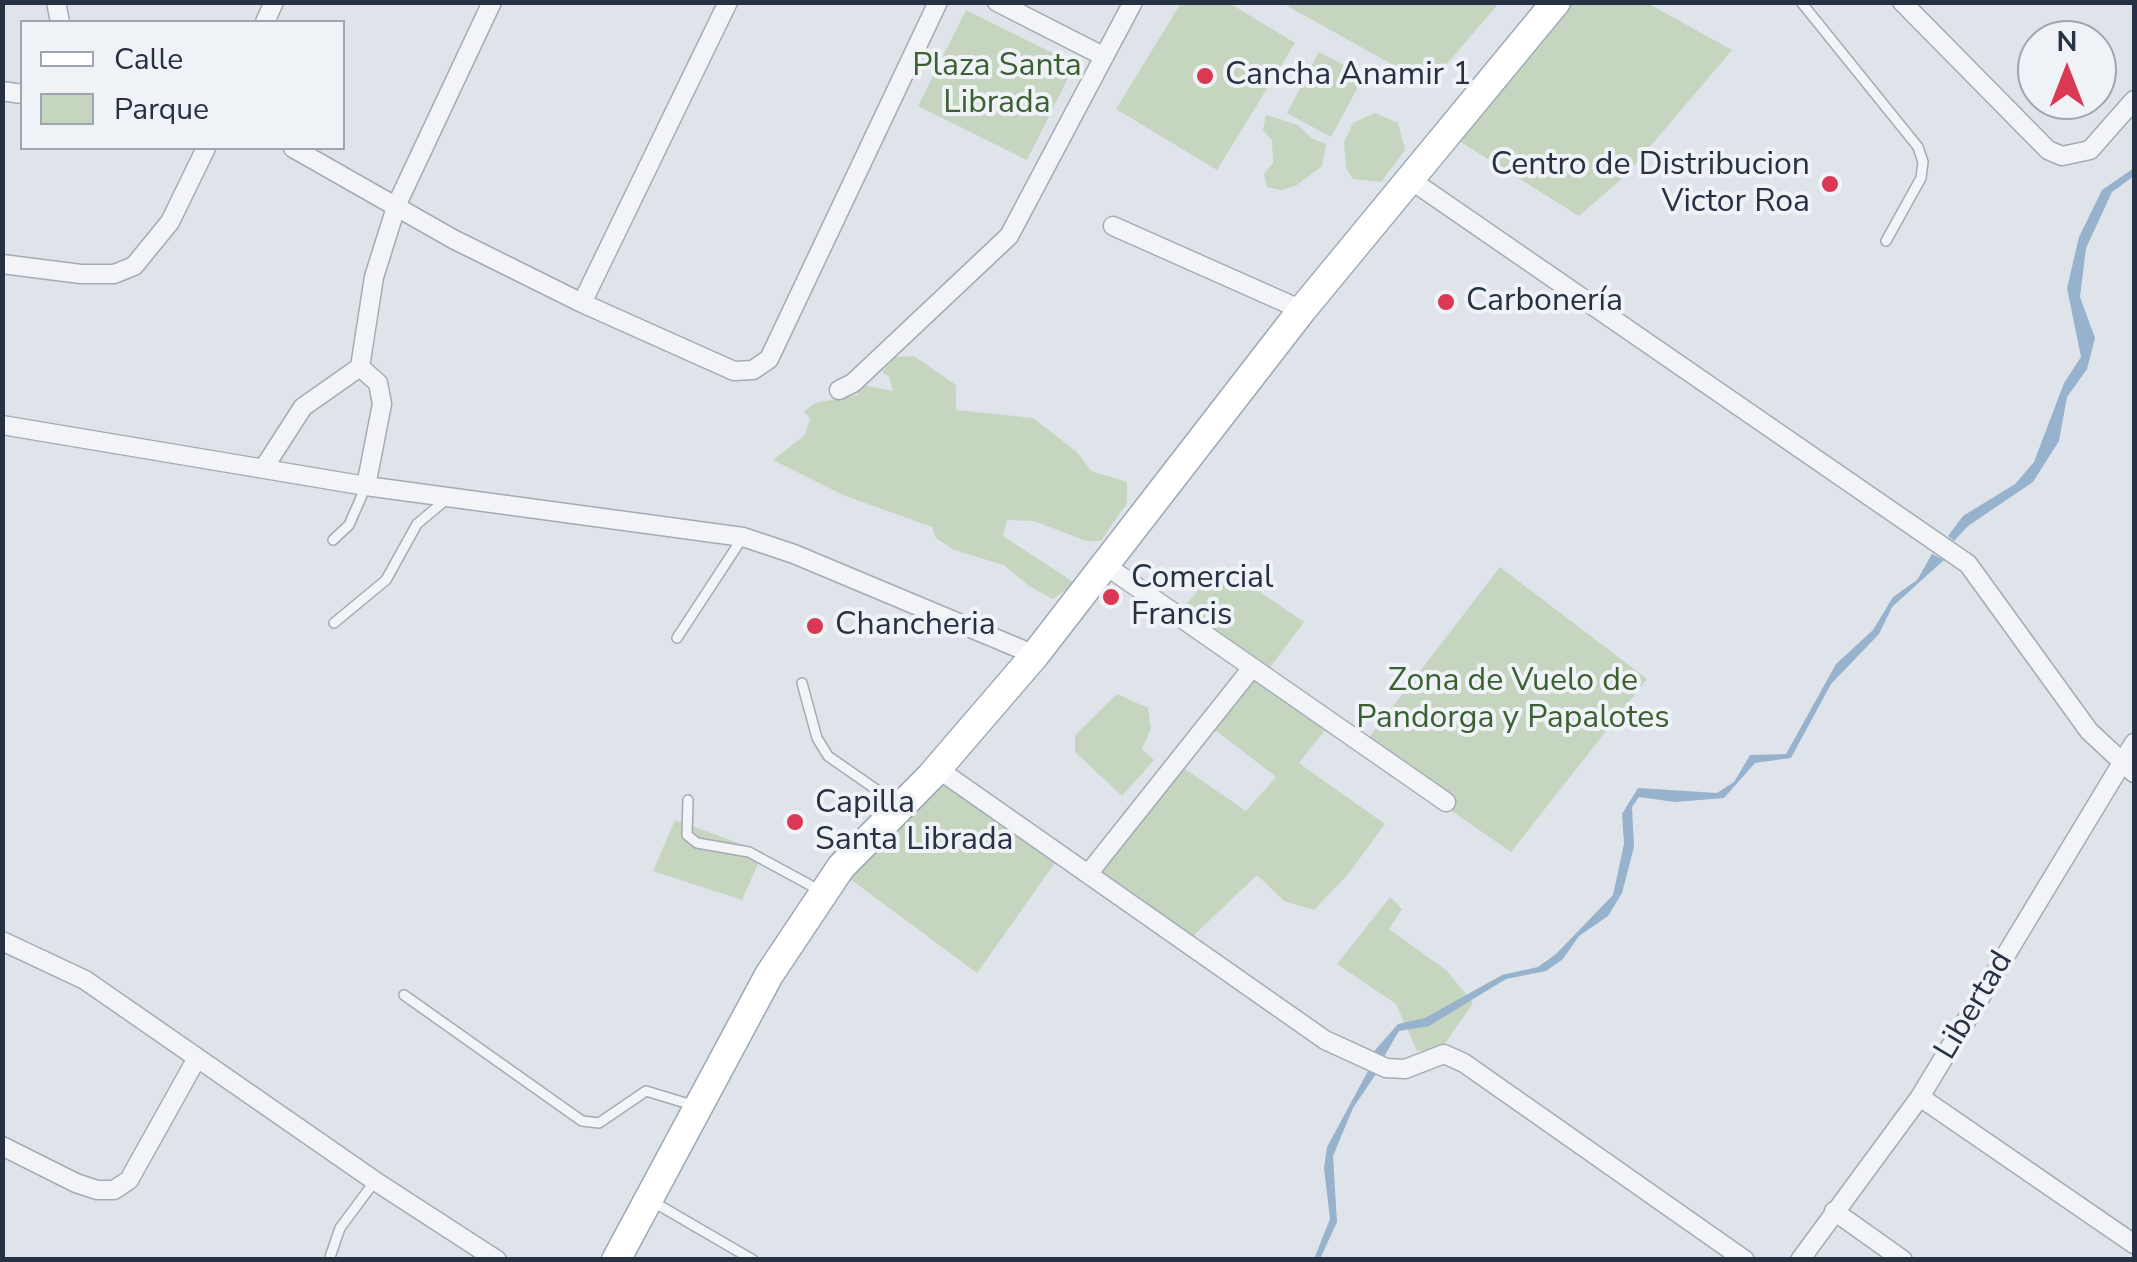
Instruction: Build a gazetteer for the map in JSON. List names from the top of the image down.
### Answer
{
  "streets": {
    "street": ["Libertad"]
  },
  "parks": ["Plaza Santa Librada", "Zona de Vuelo de Pandorga y Papalotes"],
  "places": [
    "Cancha Anamir 1",
    "Centro de Distribucion Victor Roa",
    "Carbonería",
    "Comercial Francis",
    "Chancheria",
    "Capilla Santa Librada"
  ],
  "legend": ["Calle", "Parque"],
  "north": "top"
}
